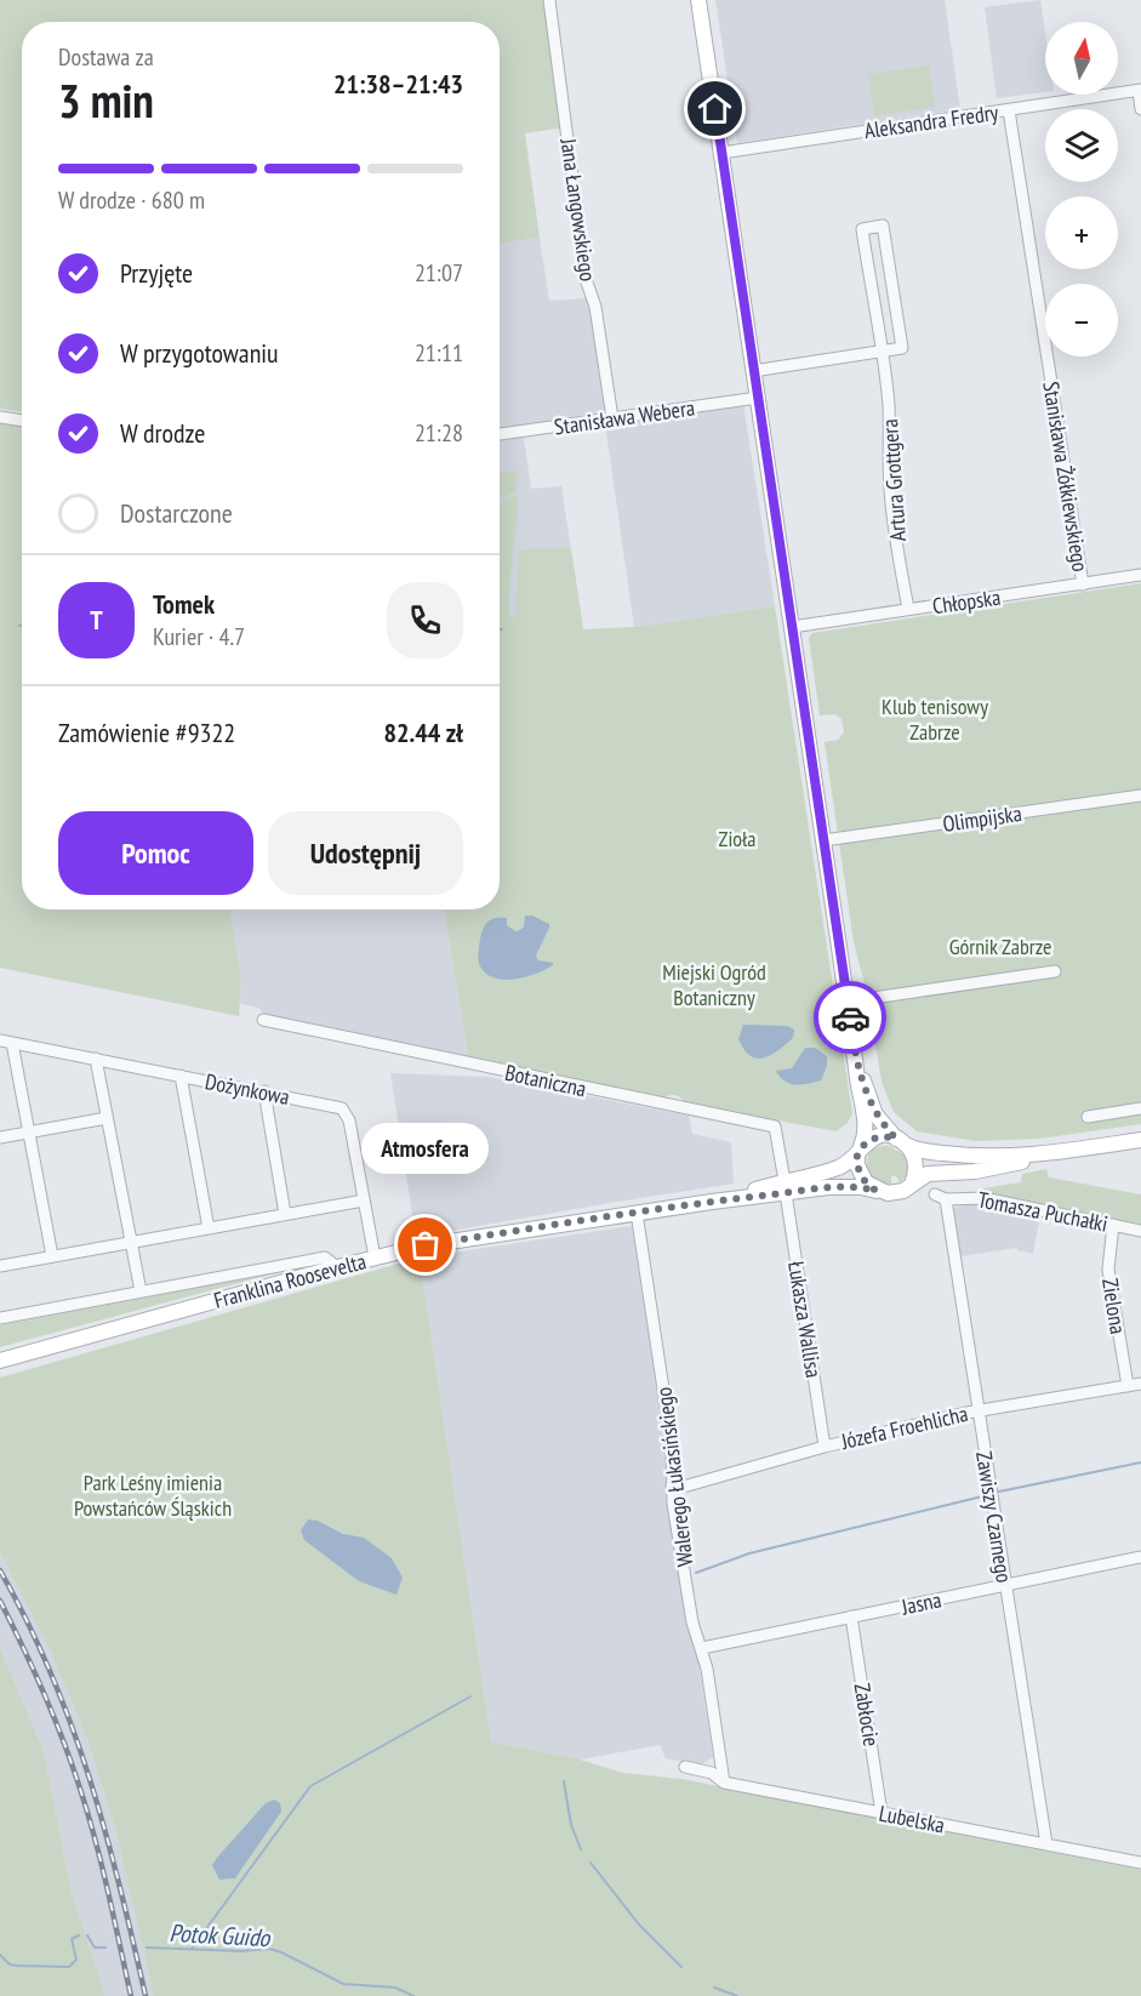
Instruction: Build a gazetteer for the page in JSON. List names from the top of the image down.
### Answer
{
  "streets": {
    "street": [
      "Aleksandra Fredry",
      "Jana Łangowskiego",
      "Stanisława Webera",
      "Stanisława Żółkiewskiego",
      "Artura Grottgera",
      "Chłopska",
      "Olimpijska",
      "Botaniczna",
      "Dożynkowa",
      "Tomasza Puchałki",
      "Franklina Roosevelta",
      "Zielona",
      "Łukasza Wallisa",
      "Józefa Froehlicha",
      "Walerego Łukasińskiego",
      "Zawiszy Czarnego",
      "Jasna",
      "Zabłocie",
      "Lubelska"
    ]
  },
  "crossings": [
    ["Aleksandra Fredry", "Stanisława Żółkiewskiego"],
    ["Jana Łangowskiego", "Stanisława Webera"],
    ["Stanisława Żółkiewskiego", "Chłopska"],
    ["Artura Grottgera", "Chłopska"],
    ["Botaniczna", "Franklina Roosevelta"],
    ["Botaniczna", "Łukasza Wallisa"],
    ["Dożynkowa", "Franklina Roosevelta"],
    ["Tomasza Puchałki", "Zielona"],
    ["Tomasza Puchałki", "Zawiszy Czarnego"],
    ["Franklina Roosevelta", "Łukasza Wallisa"],
    ["Franklina Roosevelta", "Walerego Łukasińskiego"],
    ["Zielona", "Józefa Froehlicha"],
    ["Łukasza Wallisa", "Józefa Froehlicha"],
    ["Józefa Froehlicha", "Walerego Łukasińskiego"],
    ["Józefa Froehlicha", "Zawiszy Czarnego"],
    ["Walerego Łukasińskiego", "Jasna"],
    ["Walerego Łukasińskiego", "Lubelska"],
    ["Zawiszy Czarnego", "Jasna"],
    ["Zawiszy Czarnego", "Lubelska"],
    ["Jasna", "Zabłocie"],
    ["Zabłocie", "Lubelska"]
  ],
  "water": ["Potok Guido"],
  "parks": [
    "Klub tenisowy Zabrze",
    "Zioła",
    "Górnik Zabrze",
    "Miejski Ogród Botaniczny",
    "Park Leśny imienia Powstańców Śląskich"
  ],
  "places": ["Atmosfera"],
  "north": "top",
  "page": {
    "map_buttons": ["+", "−"],
    "heading": ["3 min", "Dostawa za", "21:38–21:43"],
    "panel": [
      "Tomek",
      "Kurier · 4.7",
      "Zamówienie #9322",
      "82.44 zł"
    ],
    "bar": "W drodze · 680 m",
    "list": [
      ["Przyjęte", "21:07"],
      ["W przygotowaniu", "21:11"],
      ["W drodze", "21:28"],
      "Dostarczone"
    ],
    "round": "T",
    "buttons": ["Pomoc", "Udostępnij"],
    "bubble": "Atmosfera"
  }
}
